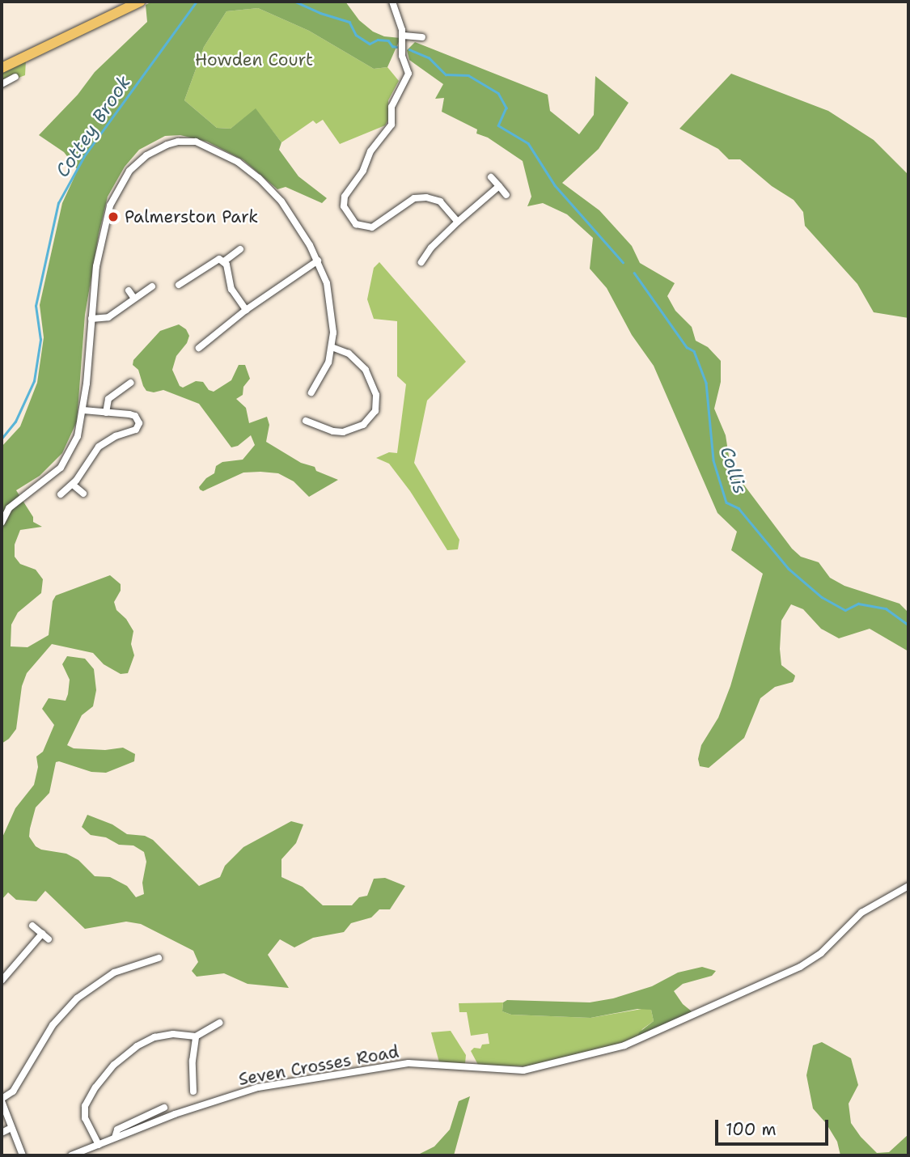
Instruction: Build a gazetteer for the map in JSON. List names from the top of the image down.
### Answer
{
  "streets": {
    "street": ["Seven Crosses Road"]
  },
  "water": ["Cottey Brook", "Collis"],
  "parks": ["Howden Court"],
  "places": ["Palmerston Park"],
  "scale_bar": "100 m"
}
